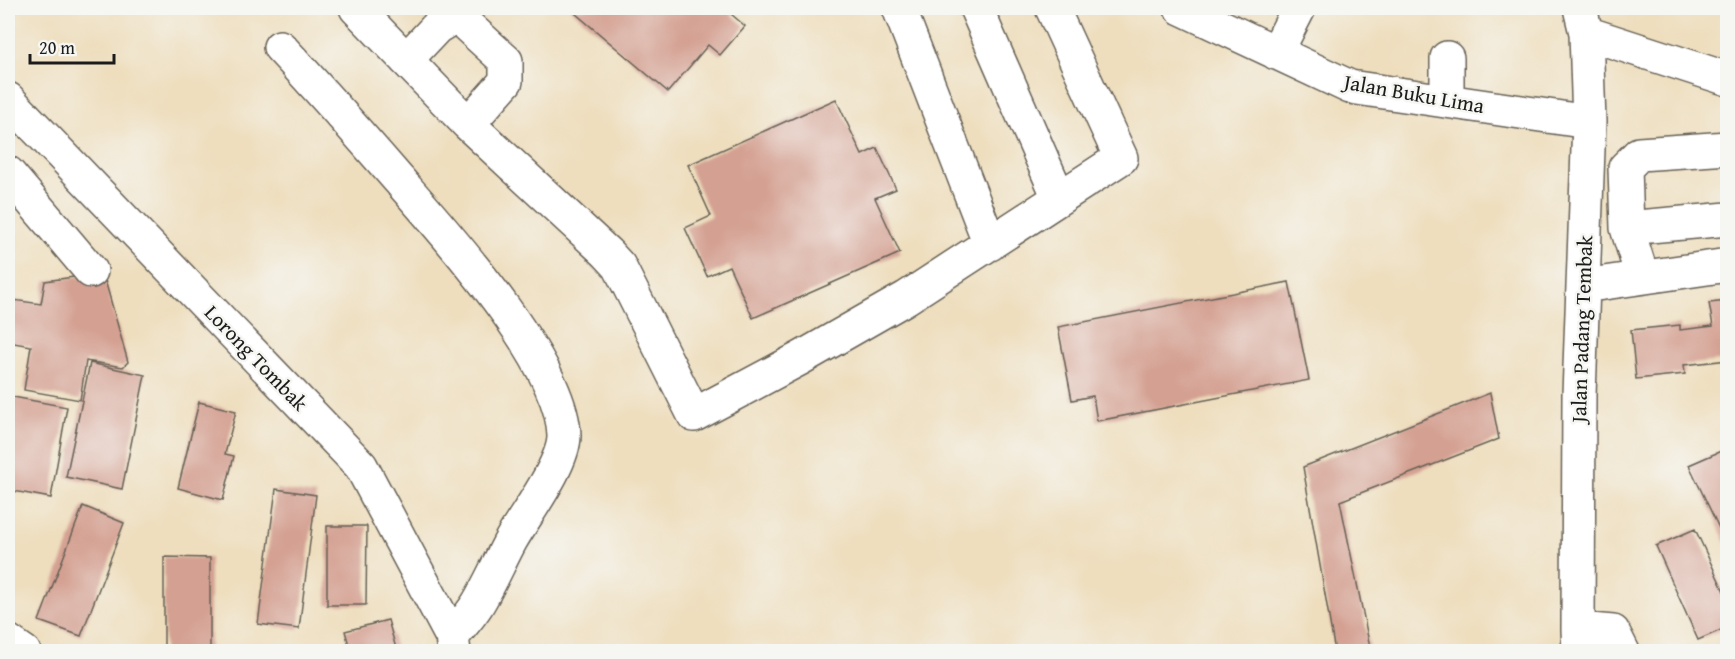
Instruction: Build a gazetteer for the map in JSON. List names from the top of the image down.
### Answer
{
  "streets": {
    "street": ["Jalan Buku Lima", "Jalan Padang Tembak", "Lorong Tombak"]
  },
  "crossings": [
    ["Jalan Buku Lima", "Jalan Padang Tembak"]
  ],
  "scale_bar": "20 m"
}
